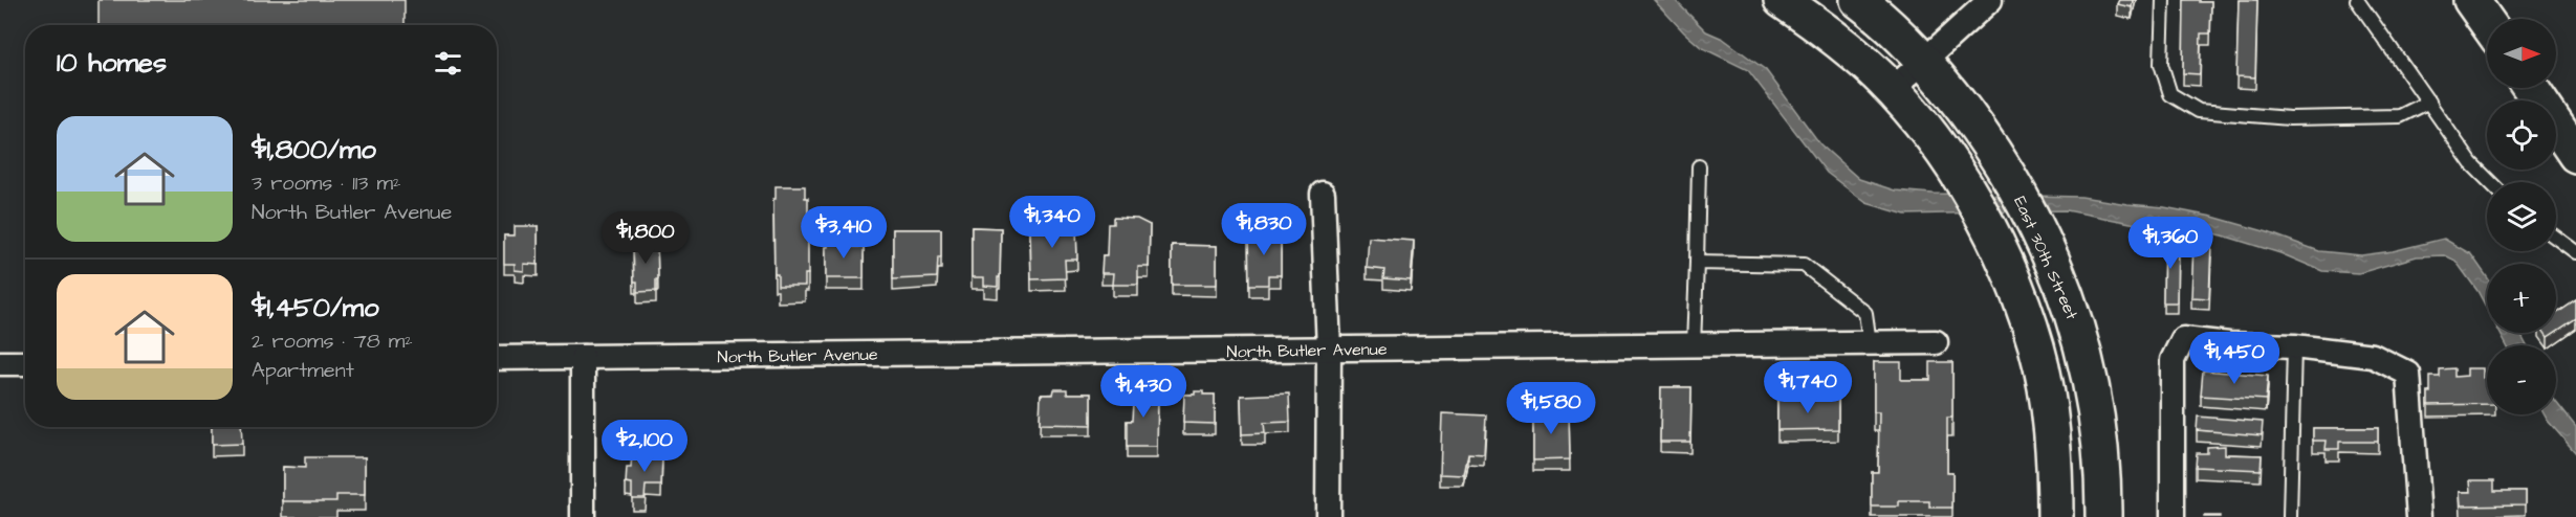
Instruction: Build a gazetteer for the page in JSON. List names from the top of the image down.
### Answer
{
  "streets": {
    "main road": ["East 30th Street"],
    "street": ["North Butler Avenue"]
  },
  "north": "right",
  "page": {
    "map_buttons": ["+", "−"],
    "heading": "10 homes",
    "list": [
      {
        "name": "$1,800/mo",
        "note": "3 rooms · 113 m² · North Butler Avenue"
      },
      {
        "name": "$1,450/mo",
        "note": "2 rooms · 78 m² · Apartment"
      }
    ],
    "price": [
      "$1,340",
      "$1,830",
      "$3,410",
      "$1,800",
      "$1,360",
      "$1,450",
      "$1,740",
      "$1,430",
      "$1,580",
      "$2,100"
    ]
  }
}
